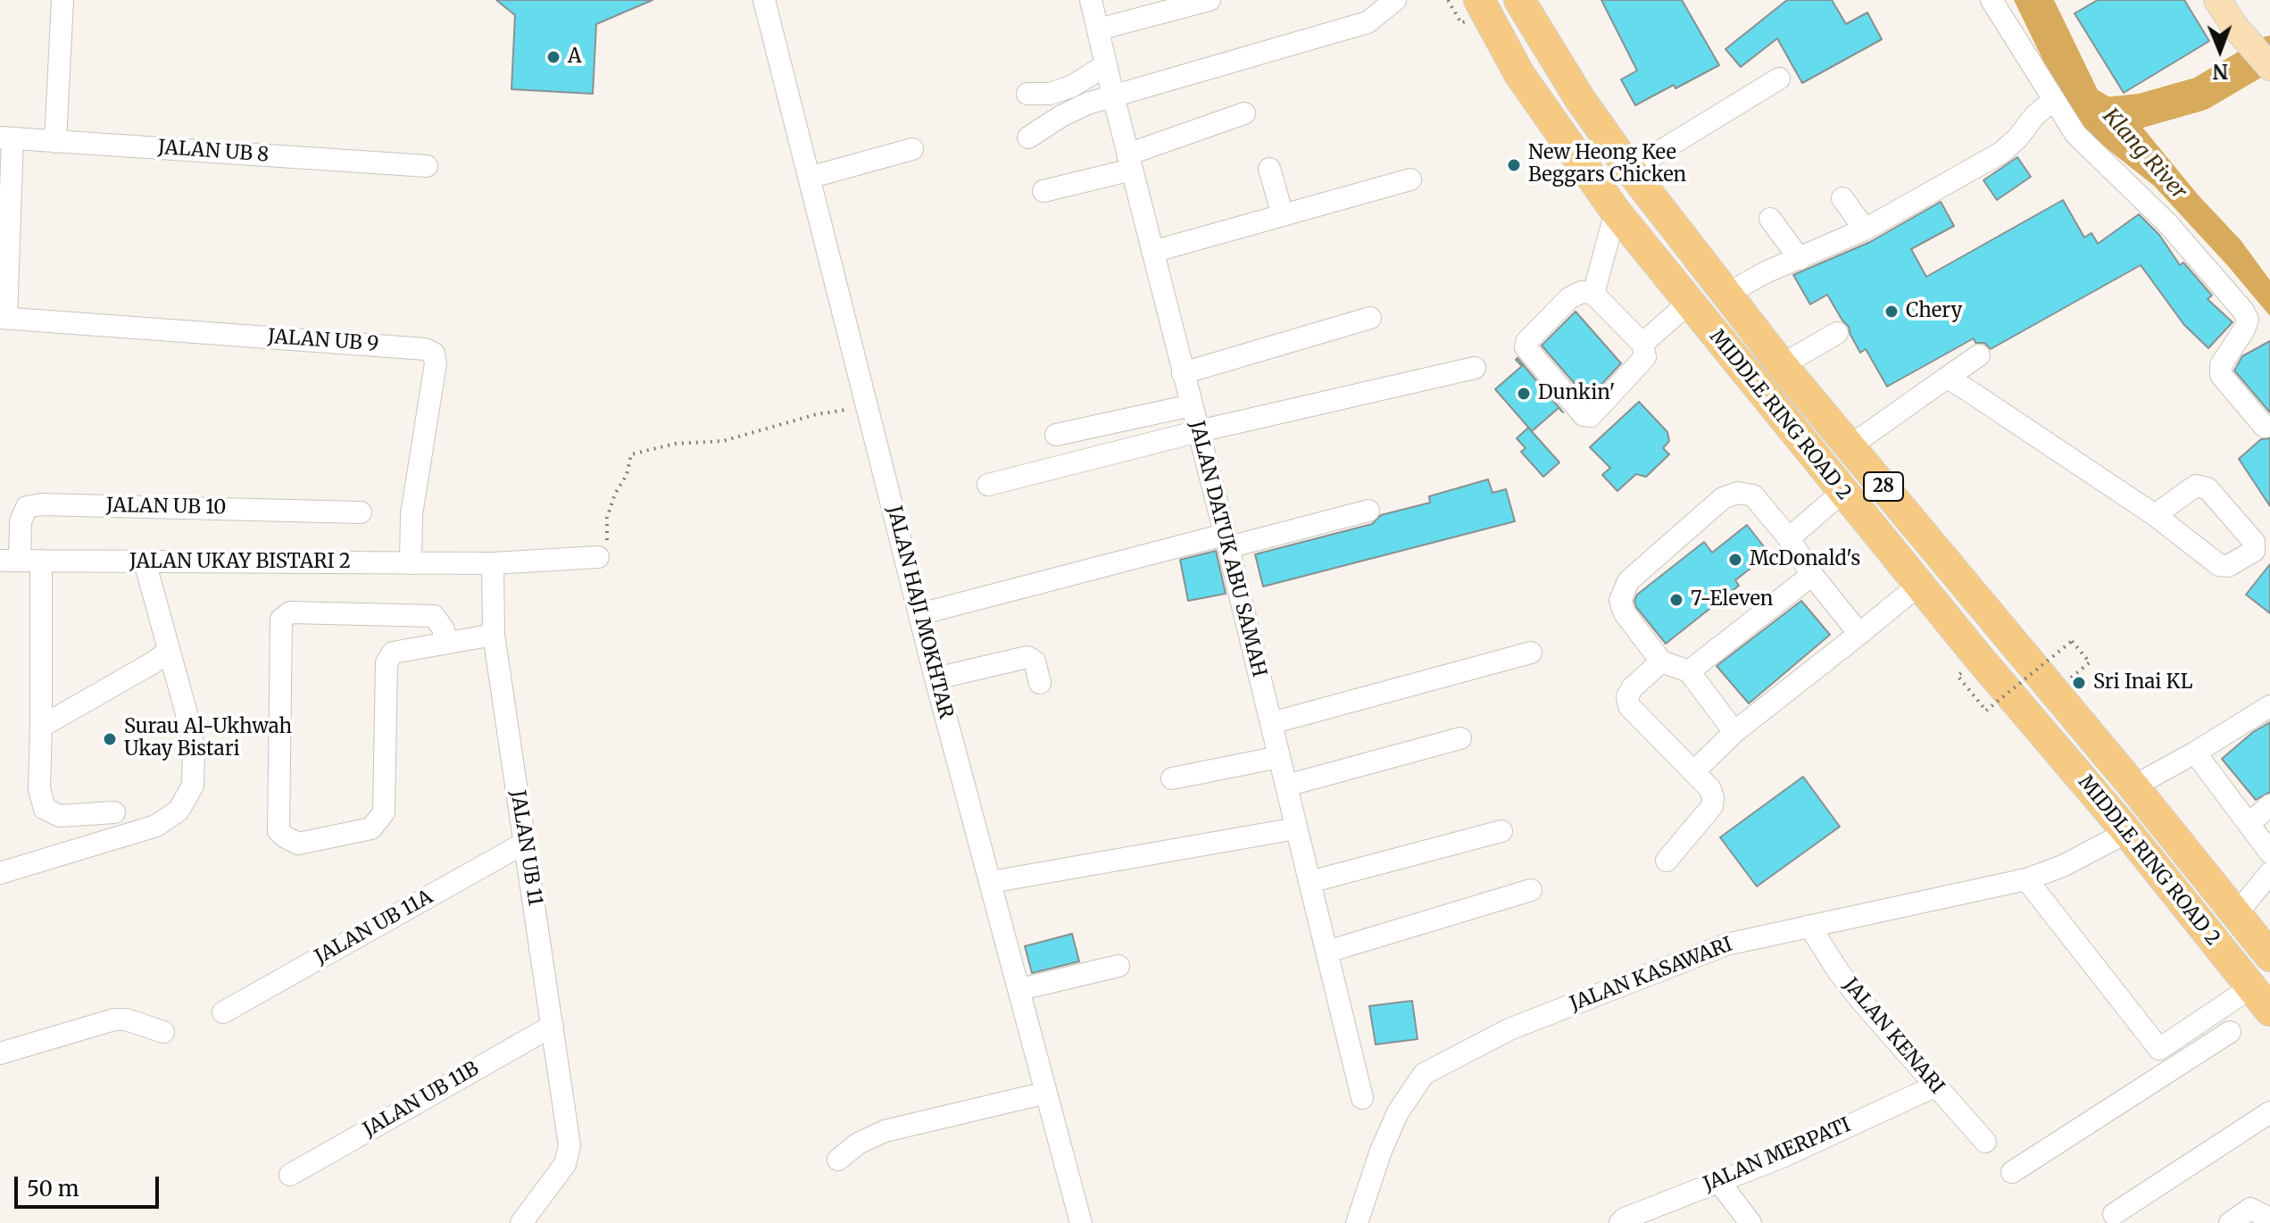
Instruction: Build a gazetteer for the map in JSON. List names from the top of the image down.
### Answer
{
  "streets": {
    "highway": ["MIDDLE RING ROAD 2", "28"],
    "street": [
      "JALAN UB 8",
      "JALAN UB 9",
      "JALAN UB 10",
      "JALAN DATUK ABU SAMAH",
      "JALAN UKAY BISTARI 2",
      "JALAN HAJI MOKHTAR",
      "JALAN UB 11",
      "JALAN UB 11A",
      "JALAN KASAWARI",
      "JALAN KENARI",
      "JALAN UB 11B",
      "JALAN MERPATI"
    ]
  },
  "crossings": [
    ["JALAN UB 9", "JALAN UKAY BISTARI 2"],
    ["MIDDLE RING ROAD 2", "JALAN KASAWARI"],
    ["JALAN UB 10", "JALAN UKAY BISTARI 2"],
    ["JALAN UKAY BISTARI 2", "JALAN UB 11"],
    ["JALAN UB 11", "JALAN UB 11A"],
    ["JALAN UB 11", "JALAN UB 11B"],
    ["JALAN KASAWARI", "JALAN KENARI"],
    ["JALAN KENARI", "JALAN MERPATI"]
  ],
  "water": ["Klang River"],
  "places": [
    "A",
    "New Heong Kee Beggars Chicken",
    "Chery",
    "Dunkin'",
    "McDonald's",
    "7-Eleven",
    "Sri Inai KL",
    "Surau Al-Ukhwah Ukay Bistari"
  ],
  "scale_bar": "50 m",
  "north": "bottom"
}
